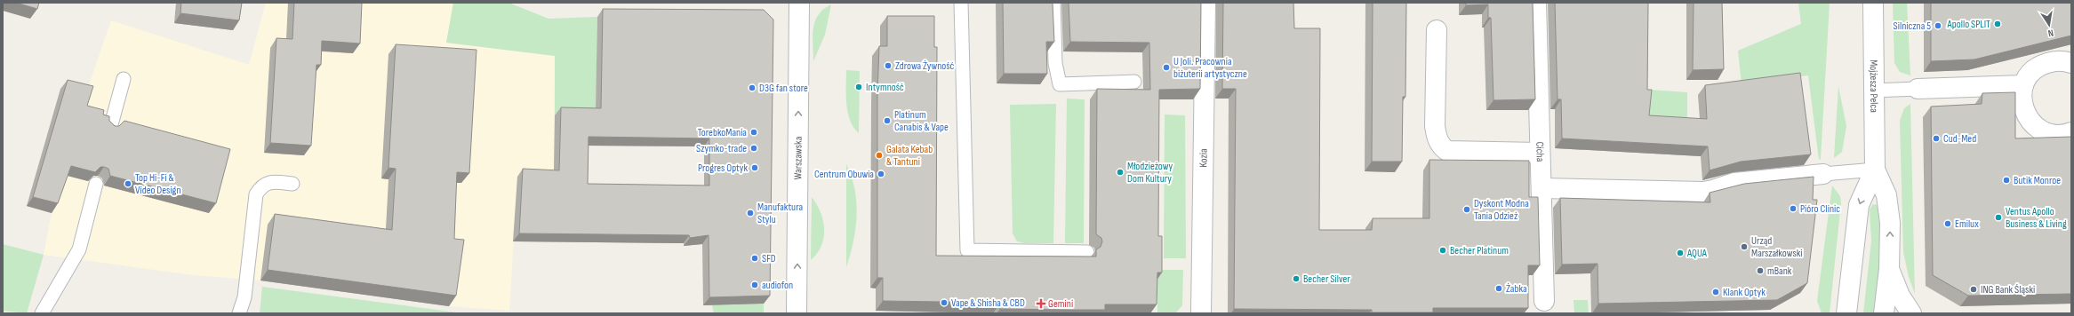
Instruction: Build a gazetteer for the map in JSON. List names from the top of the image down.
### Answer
{
  "streets": {
    "street": [
      "Mojżesza Pelca",
      "Cicha",
      "Warszawska",
      "Kozia"
    ]
  },
  "one_way": ["Warszawska"],
  "places": {
    "other": [
      "Apollo SPLIT",
      "Silniczna 5",
      "Zdrowa Żywność",
      "U Joli. Pracownia biżuterii artystyczne",
      "Intymność",
      "D3G fan store",
      "Platinum Canabis & Vape",
      "TorebkoMania",
      "Cud-Med",
      "Szymko-trade",
      "Galata Kebab & Tantuni",
      "Progres Optyk",
      "Młodzieżowy Dom Kultury",
      "Centrum Obuwia",
      "Butik Monroe",
      "Top Hi-Fi & Video Design",
      "Pióro Clinic",
      "Dyskont Modna Tania Odzież",
      "Manufaktura Stylu",
      "Ventus Apollo Business & Living",
      "Emilux",
      "Urząd Marszałkowski",
      "Becher Platinum",
      "AQUA",
      "SFD",
      "mBank",
      "Becher Silver",
      "audiofon",
      "Żabka",
      "ING Bank Śląski",
      "Klank Optyk",
      "Vape & Shisha & CBD"
    ],
    "health": ["Gemini"]
  },
  "north": "bottom"
}
